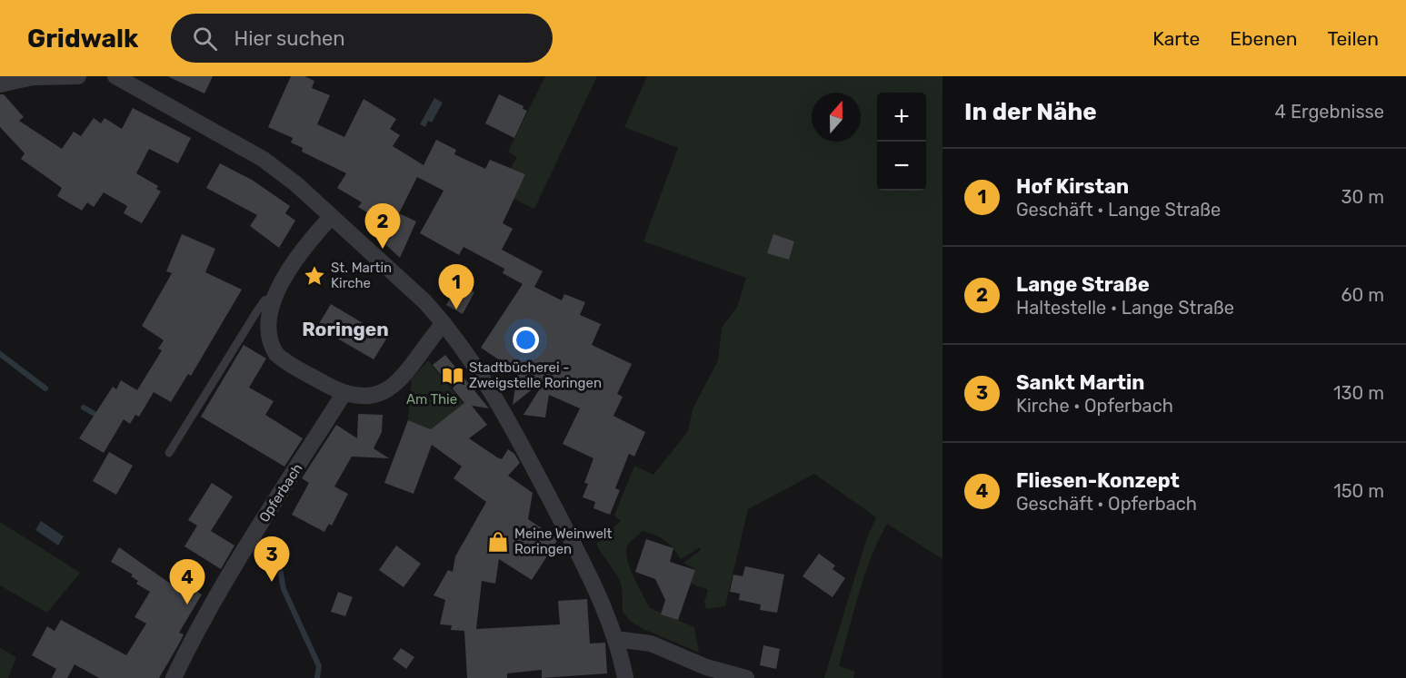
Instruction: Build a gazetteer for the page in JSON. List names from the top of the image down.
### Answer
{
  "streets": {
    "street": ["Opferbach"]
  },
  "districts": ["Roringen"],
  "parks": ["Am Thie"],
  "places": {
    "place": ["St. Martin Kirche"],
    "library": ["Stadtbücherei - Zweigstelle Roringen"],
    "shop": ["Meine Weinwelt Roringen"]
  },
  "north": "top",
  "page": {
    "header": "Gridwalk",
    "search": "Hier suchen",
    "nav": ["Karte", "Ebenen", "Teilen"],
    "heading": ["In der Nähe", "4 Ergebnisse"],
    "map_buttons": ["+", "−"],
    "list": [
      {
        "mark": "1",
        "name": "Hof Kirstan",
        "note": "Geschäft · Lange Straße",
        "value": "30 m"
      },
      {
        "mark": "2",
        "name": "Lange Straße",
        "note": "Haltestelle · Lange Straße",
        "value": "60 m"
      },
      {
        "mark": "3",
        "name": "Sankt Martin",
        "note": "Kirche · Opferbach",
        "value": "130 m"
      },
      {
        "mark": "4",
        "name": "Fliesen-Konzept",
        "note": "Geschäft · Opferbach",
        "value": "150 m"
      }
    ],
    "pins": [
      "2",
      "1",
      "3",
      "4"
    ]
  }
}
